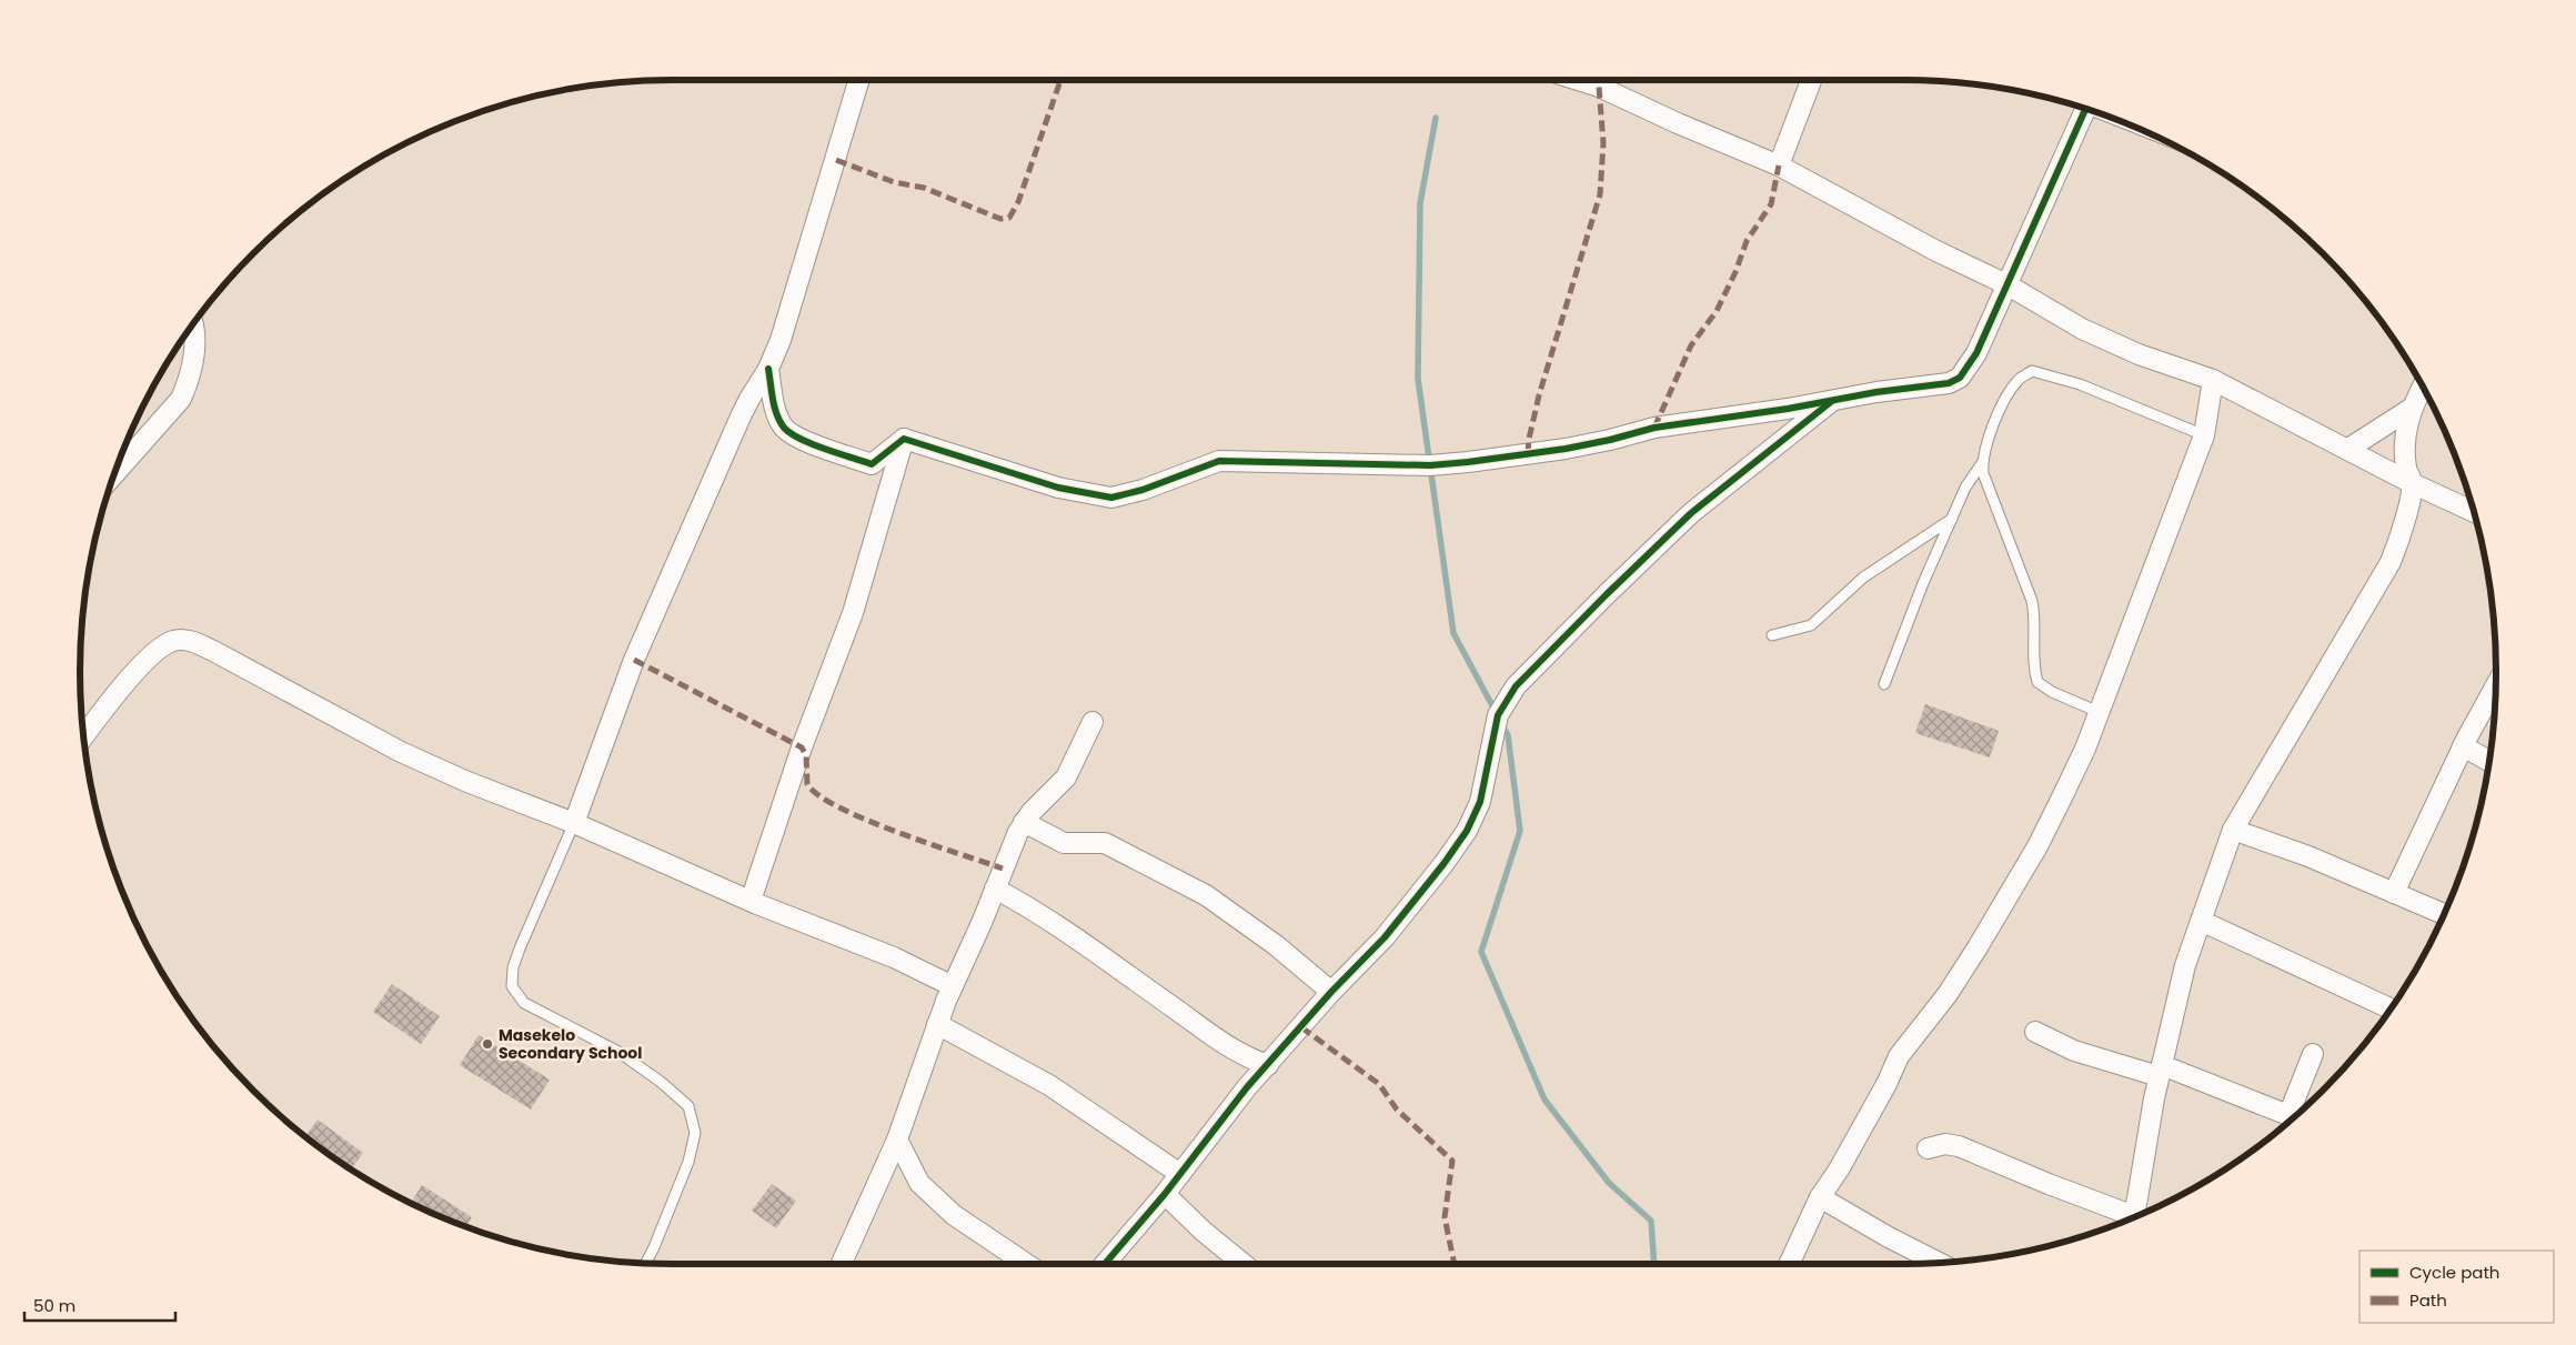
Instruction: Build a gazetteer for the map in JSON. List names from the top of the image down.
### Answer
{
  "places": ["Masekelo Secondary School"],
  "legend": ["Cycle path", "Path"],
  "scale_bar": "50 m"
}
